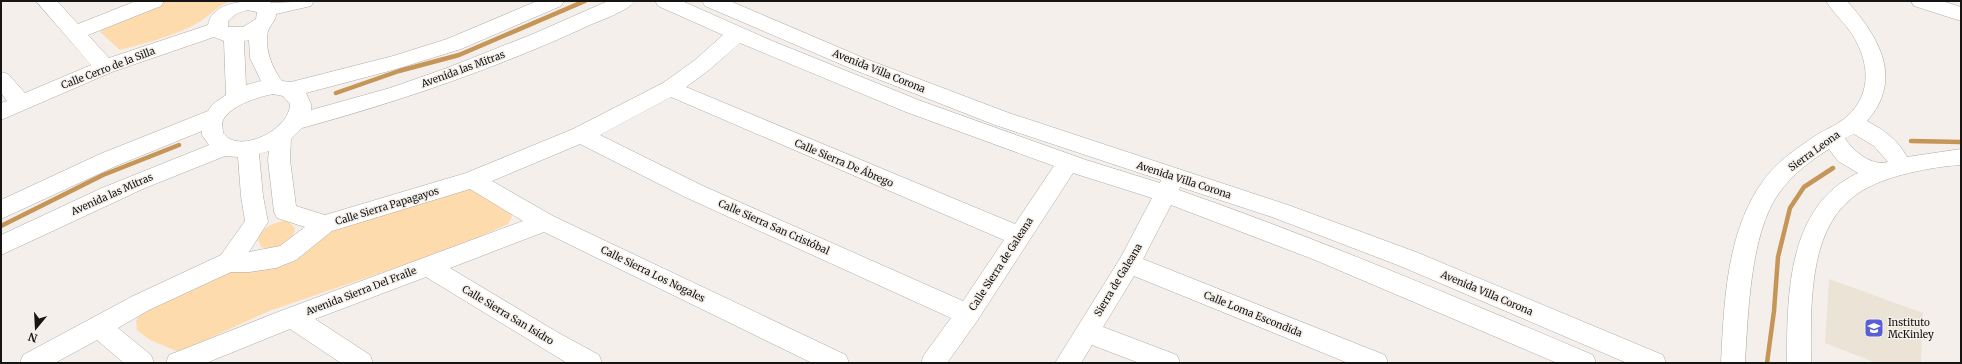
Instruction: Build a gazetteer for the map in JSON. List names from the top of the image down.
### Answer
{
  "streets": {
    "street": [
      "Calle Cerro de la Silla",
      "Avenida las Mitras",
      "Avenida Villa Corona",
      "Sierra Leona",
      "Calle Sierra De Ábrego",
      "Calle Sierra Papagayos",
      "Calle Sierra San Cristóbal",
      "Calle Sierra de Galeana",
      "Calle Sierra Los Nogales",
      "Sierra de Galeana",
      "Avenida Sierra Del Fraile",
      "Calle Loma Escondida",
      "Calle Sierra San Isidro"
    ]
  },
  "crossings": [
    ["Avenida Villa Corona", "Calle Sierra Papagayos"],
    ["Avenida Villa Corona", "Calle Sierra de Galeana"],
    ["Avenida Villa Corona", "Sierra de Galeana"],
    ["Calle Sierra De Ábrego", "Calle Sierra Papagayos"],
    ["Calle Sierra De Ábrego", "Calle Sierra de Galeana"],
    ["Calle Sierra Papagayos", "Calle Sierra San Cristóbal"],
    ["Calle Sierra Papagayos", "Calle Sierra Los Nogales"],
    ["Calle Sierra San Cristóbal", "Calle Sierra de Galeana"],
    ["Calle Sierra Los Nogales", "Avenida Sierra Del Fraile"],
    ["Sierra de Galeana", "Calle Loma Escondida"],
    ["Avenida Sierra Del Fraile", "Calle Sierra San Isidro"]
  ],
  "places": {
    "school or university": ["Instituto McKinley"]
  },
  "north": "bottom"
}
